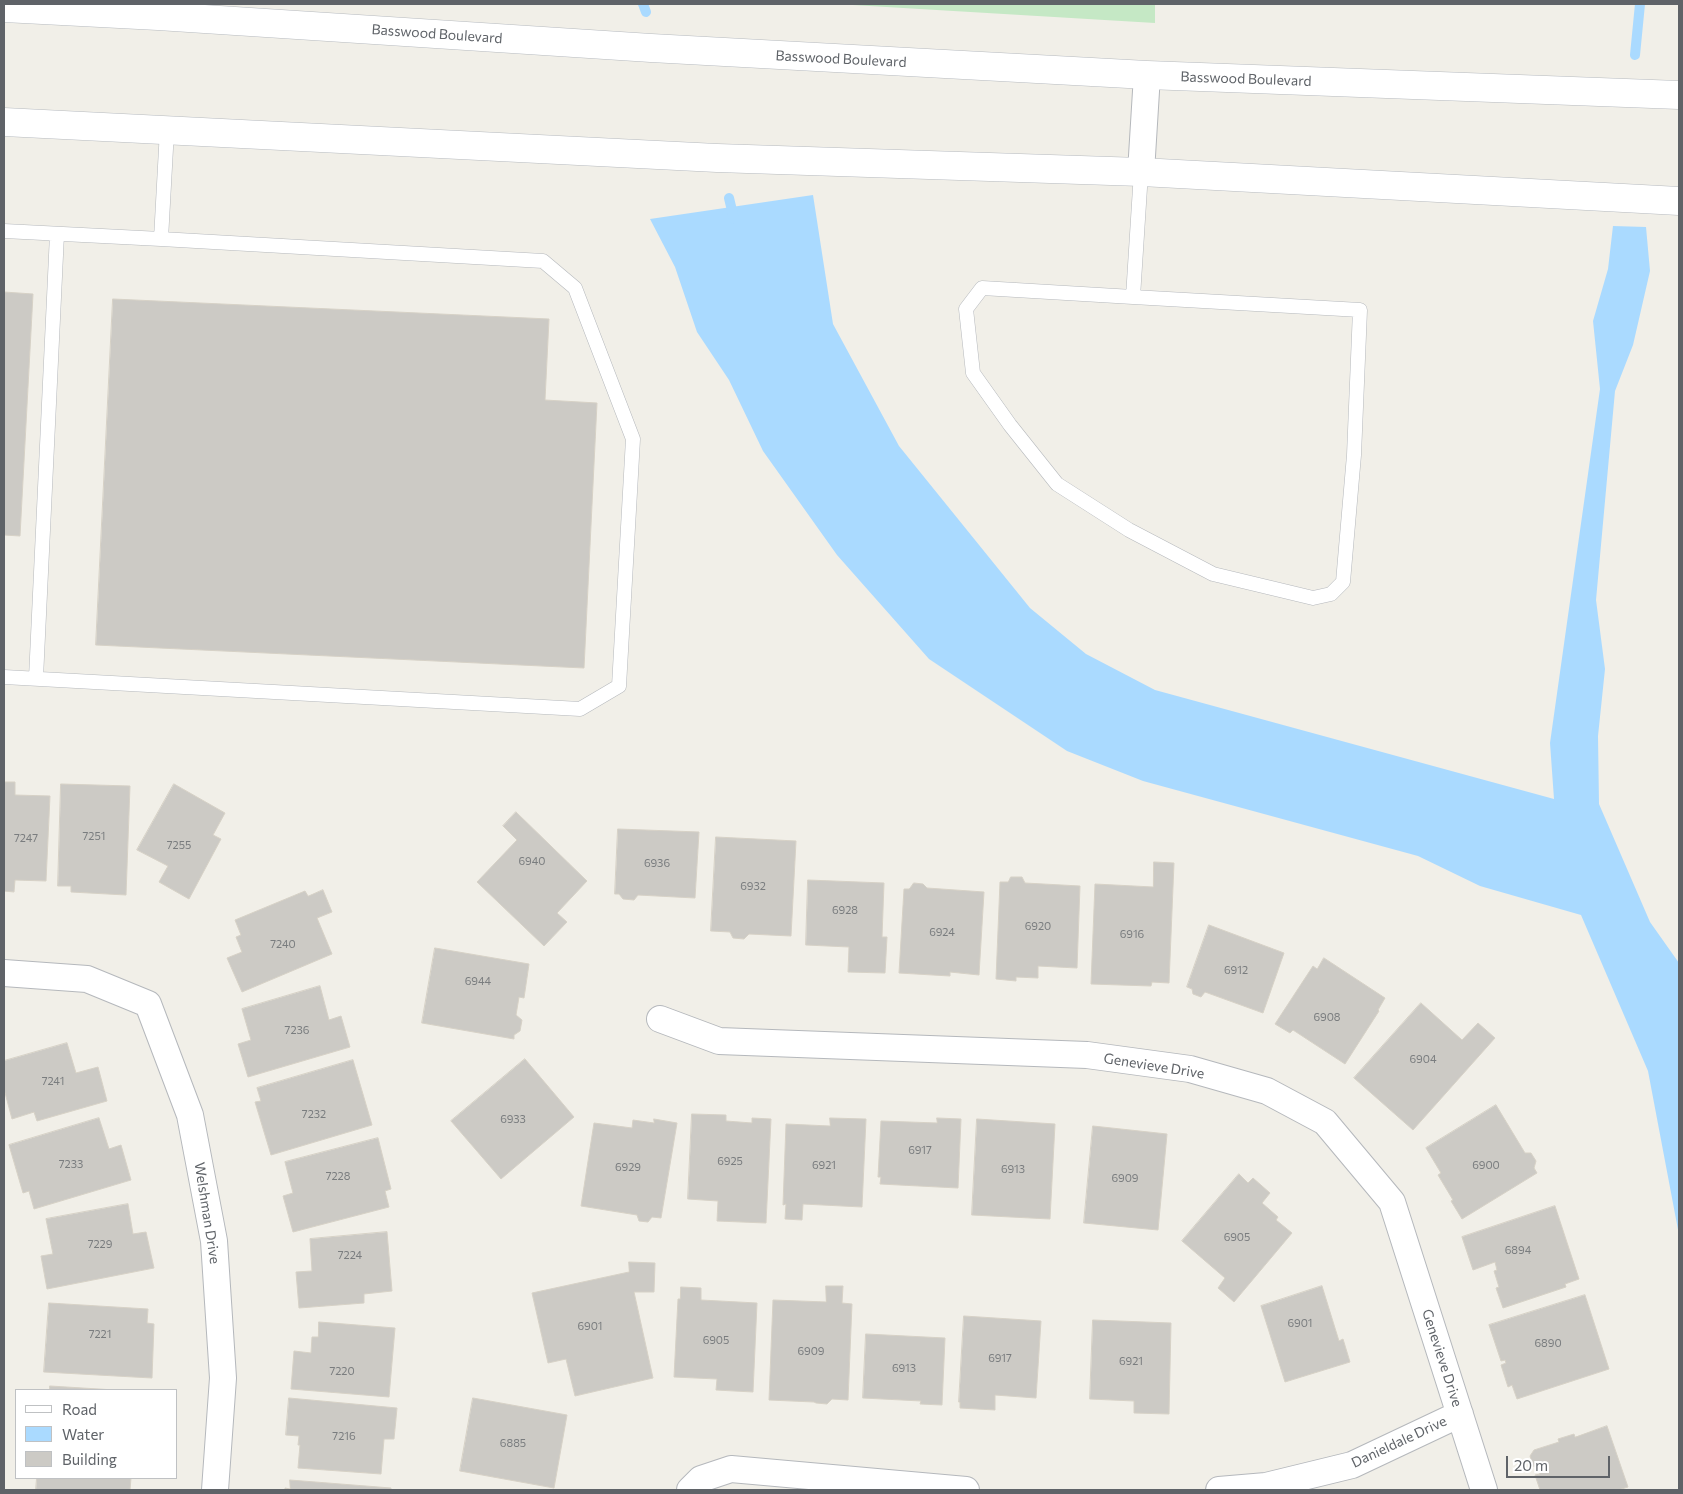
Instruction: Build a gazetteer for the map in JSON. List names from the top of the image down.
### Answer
{
  "streets": {
    "main road": ["Basswood Boulevard"],
    "street": ["Genevieve Drive", "Welshman Drive", "Danieldale Drive"]
  },
  "crossings": [
    ["Genevieve Drive", "Danieldale Drive"]
  ],
  "house_numbers": [
    "7251",
    "7247",
    "7255",
    "6940",
    "6936",
    "6932",
    "6928",
    "6920",
    "6924",
    "6916",
    "7240",
    "6912",
    "6944",
    "6908",
    "7236",
    "6904",
    "7241",
    "7232",
    "6933",
    "6917",
    "6925",
    "7233",
    "6921",
    "6900",
    "6929",
    "6913",
    "7228",
    "6909",
    "6905",
    "7229",
    "6894",
    "7224",
    "6901",
    "6901",
    "7221",
    "6905",
    "6890",
    "6909",
    "6917",
    "6921",
    "6913",
    "7220",
    "7216",
    "6885"
  ],
  "legend": ["Road", "Water", "Building"],
  "scale_bar": "20 m"
}
